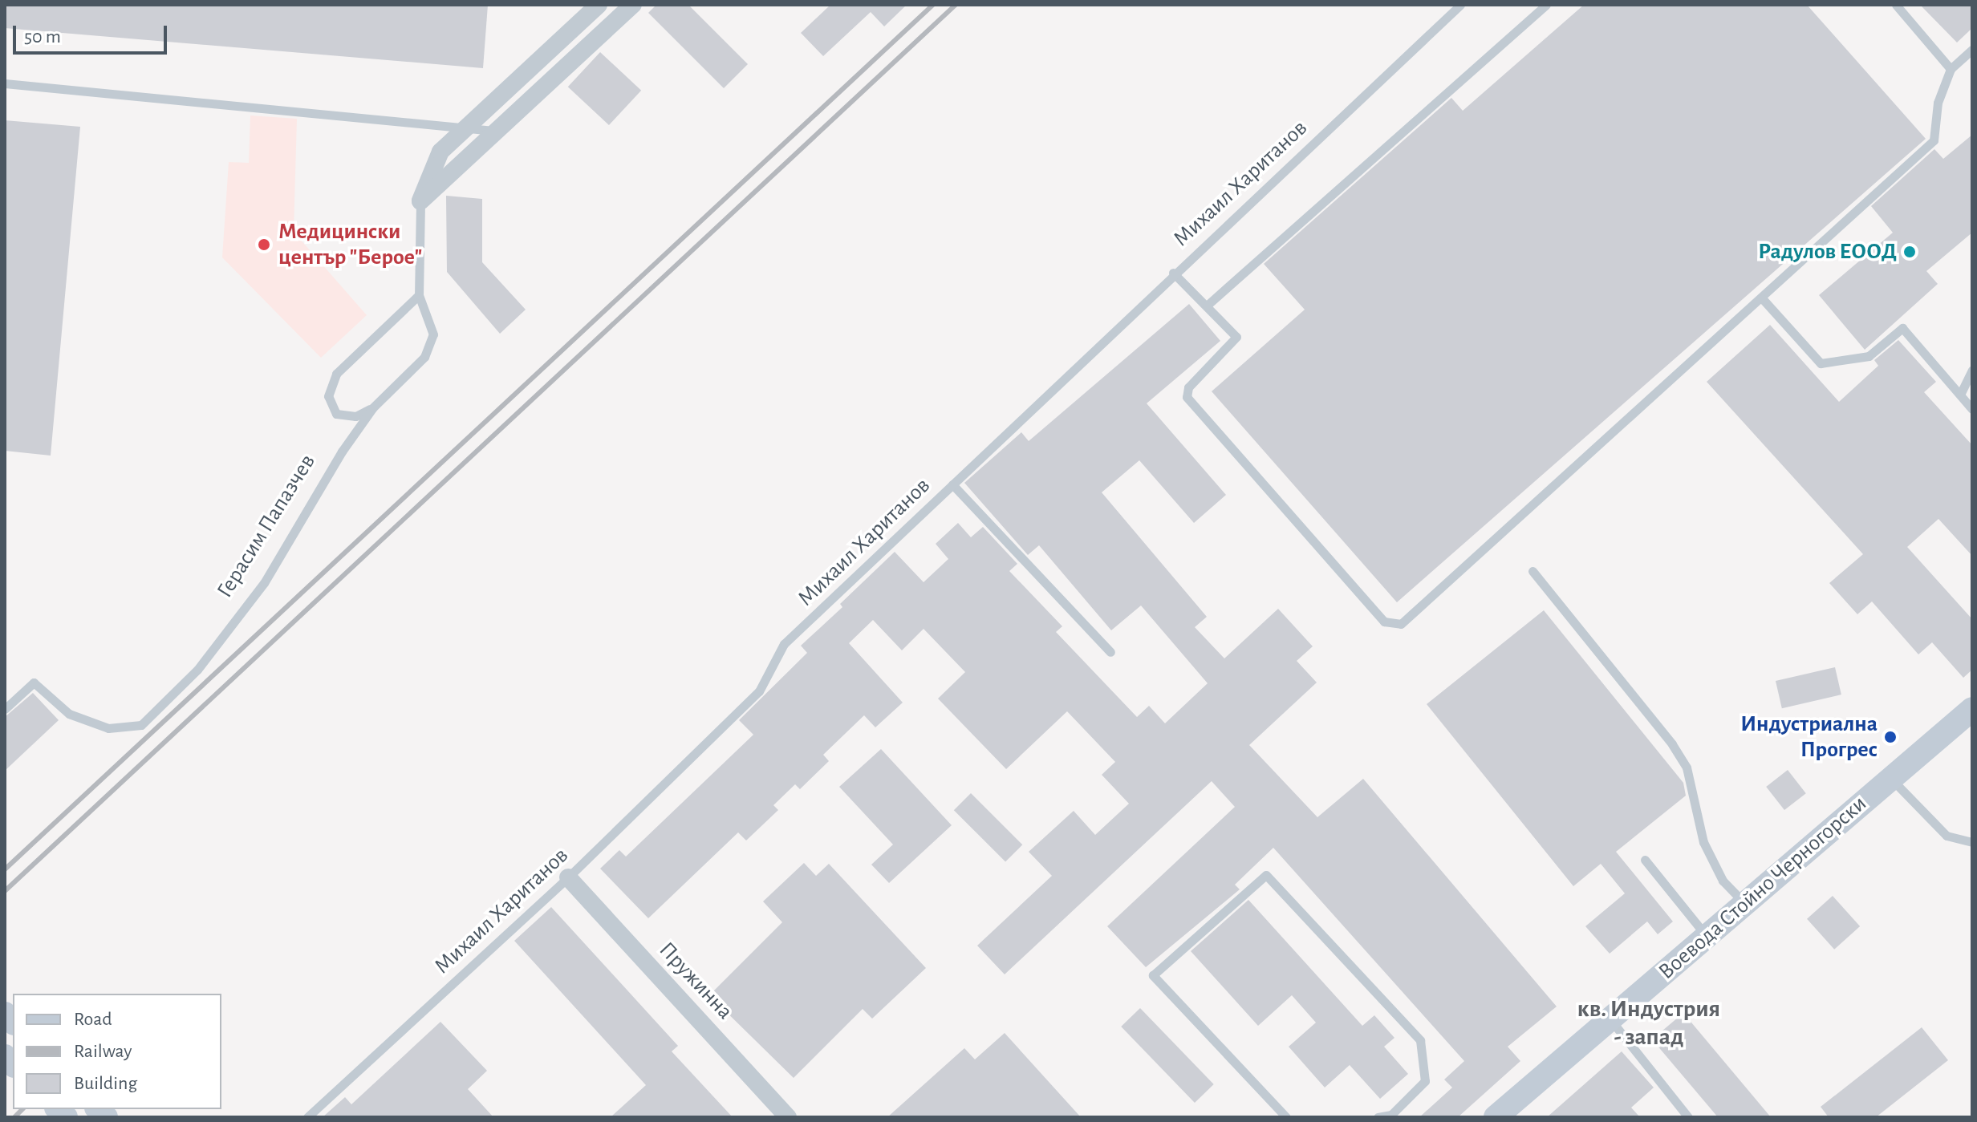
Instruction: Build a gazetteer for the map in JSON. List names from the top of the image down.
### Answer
{
  "streets": {
    "street": ["Герасим Папазчев", "Воевода Стойно Черногорски", "Пружинна"],
    "lane": ["Михаил Хаританов"]
  },
  "crossings": [
    ["Михаил Хаританов", "Пружинна"]
  ],
  "districts": ["кв. Индустрия - запад"],
  "places": ["Медицински център \"Берое\"", "Радулов ЕООД", "Индустриална Прогрес"],
  "legend": ["Road", "Railway", "Building"],
  "scale_bar": "50 m"
}
